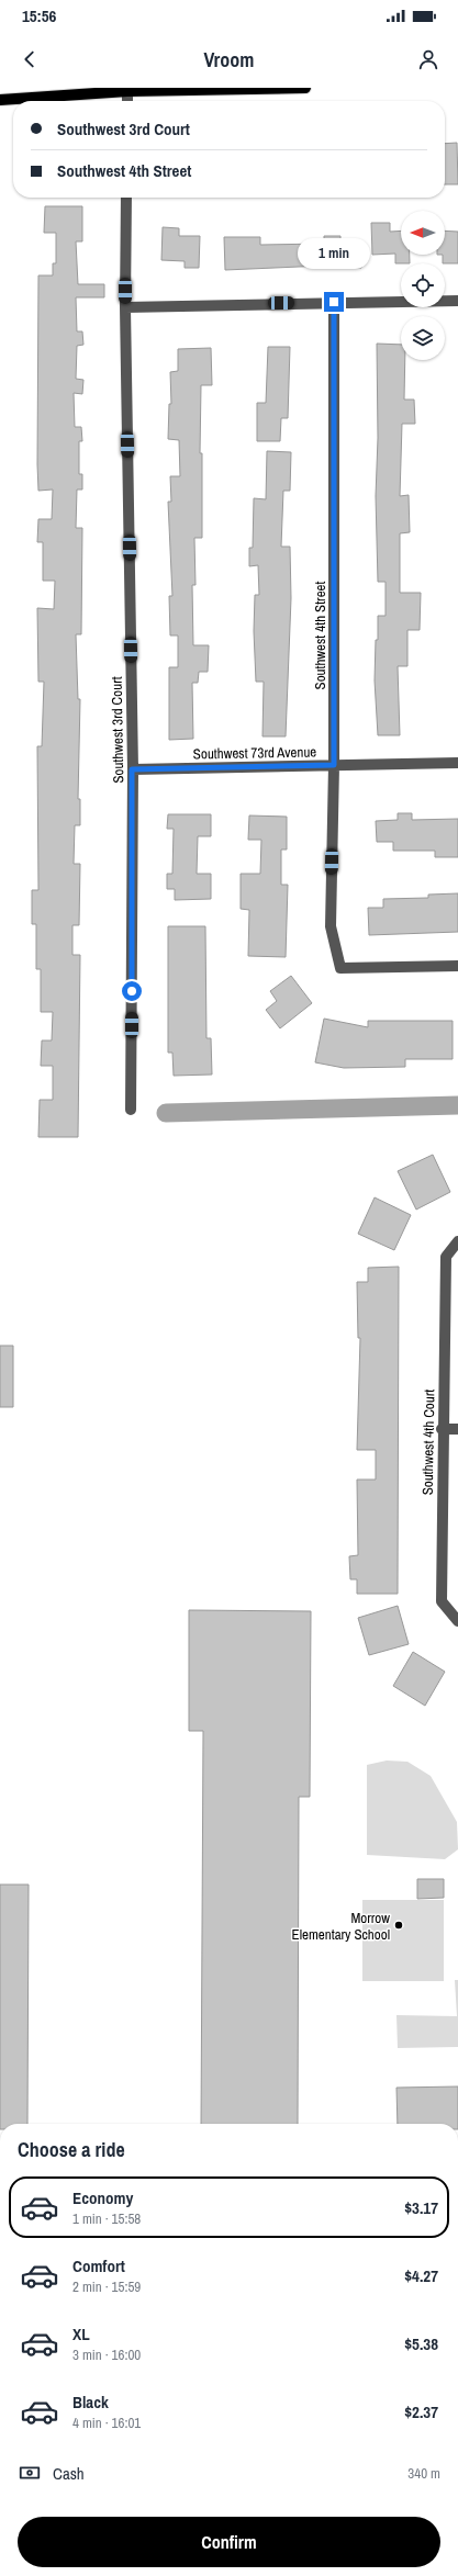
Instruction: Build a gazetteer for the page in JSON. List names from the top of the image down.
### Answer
{
  "streets": {
    "street": [
      "Southwest 4th Street",
      "Southwest 3rd Court",
      "Southwest 73rd Avenue",
      "Southwest 4th Court"
    ]
  },
  "crossings": [
    ["Southwest 4th Street", "Southwest 73rd Avenue"],
    ["Southwest 3rd Court", "Southwest 73rd Avenue"]
  ],
  "places": ["Morrow Elementary School"],
  "north": "left",
  "page": {
    "status": "15:56",
    "header": "Vroom",
    "banner": ["Southwest 3rd Court", "Southwest 4th Street"],
    "bubble": "1 min",
    "heading": "Choose a ride",
    "list": [
      {
        "name": "Economy",
        "note": "1 min · 15:58",
        "value": "$3.17"
      },
      {
        "name": "Comfort",
        "note": "2 min · 15:59",
        "value": "$4.27"
      },
      {
        "name": "XL",
        "note": "3 min · 16:00",
        "value": "$5.38"
      },
      {
        "name": "Black",
        "note": "4 min · 16:01",
        "value": "$2.37"
      }
    ],
    "pay": ["Cash", "340 m"],
    "buttons": "Confirm"
  }
}
